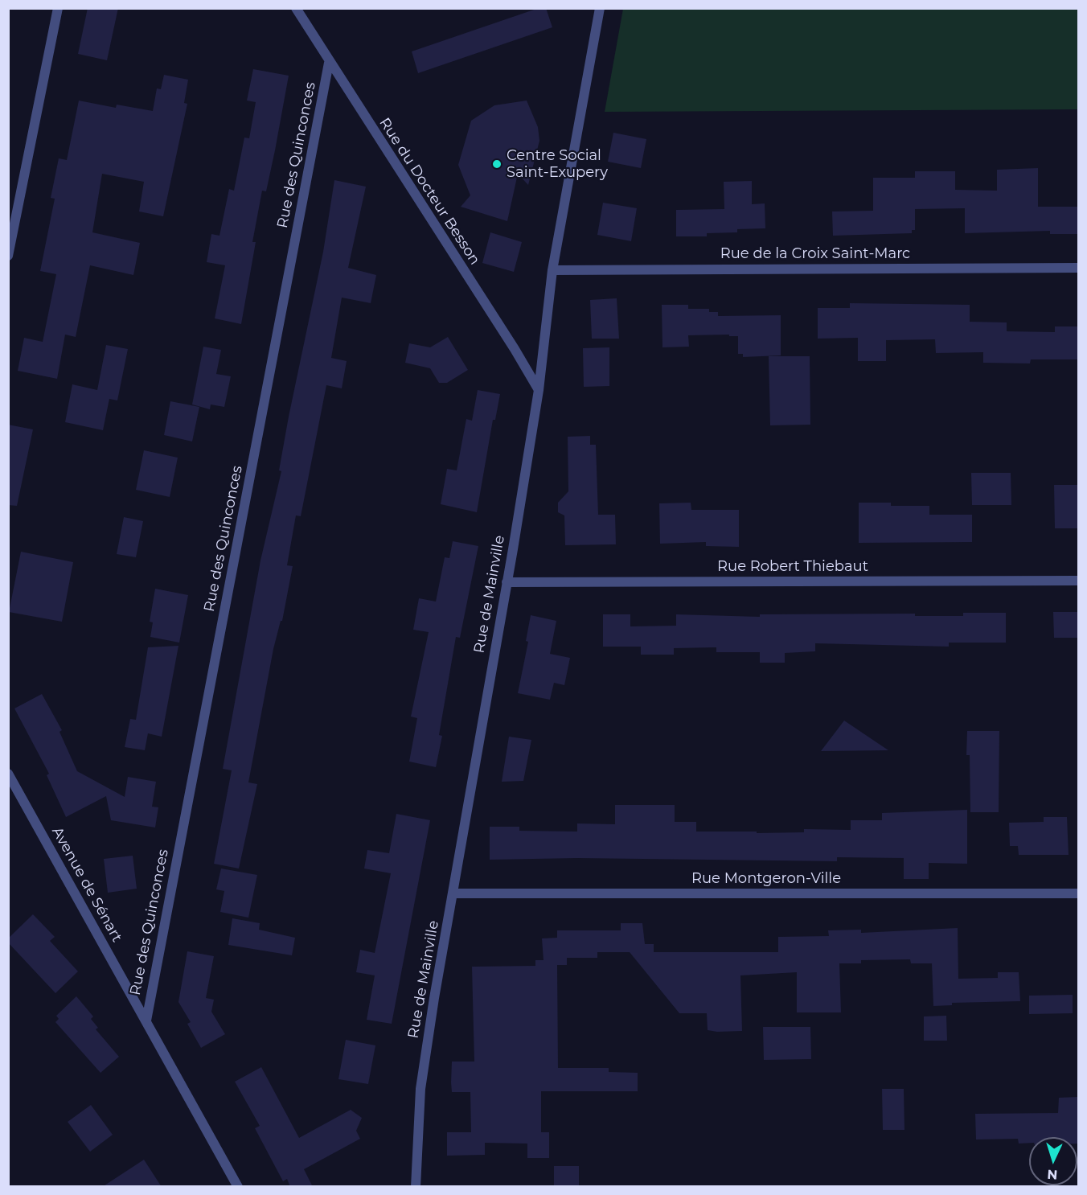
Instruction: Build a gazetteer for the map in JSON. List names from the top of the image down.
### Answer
{
  "streets": {
    "street": [
      "Rue des Quinconces",
      "Rue du Docteur Besson",
      "Rue de la Croix Saint-Marc",
      "Rue Robert Thiebaut",
      "Rue de Mainville",
      "Rue Montgeron-Ville",
      "Avenue de Sénart"
    ]
  },
  "crossings": [
    ["Rue des Quinconces", "Rue du Docteur Besson"],
    ["Rue des Quinconces", "Avenue de Sénart"],
    ["Rue du Docteur Besson", "Rue de Mainville"],
    ["Rue de la Croix Saint-Marc", "Rue de Mainville"],
    ["Rue Robert Thiebaut", "Rue de Mainville"],
    ["Rue de Mainville", "Rue Montgeron-Ville"]
  ],
  "places": ["Centre Social Saint-Exupery"],
  "north": "bottom"
}
